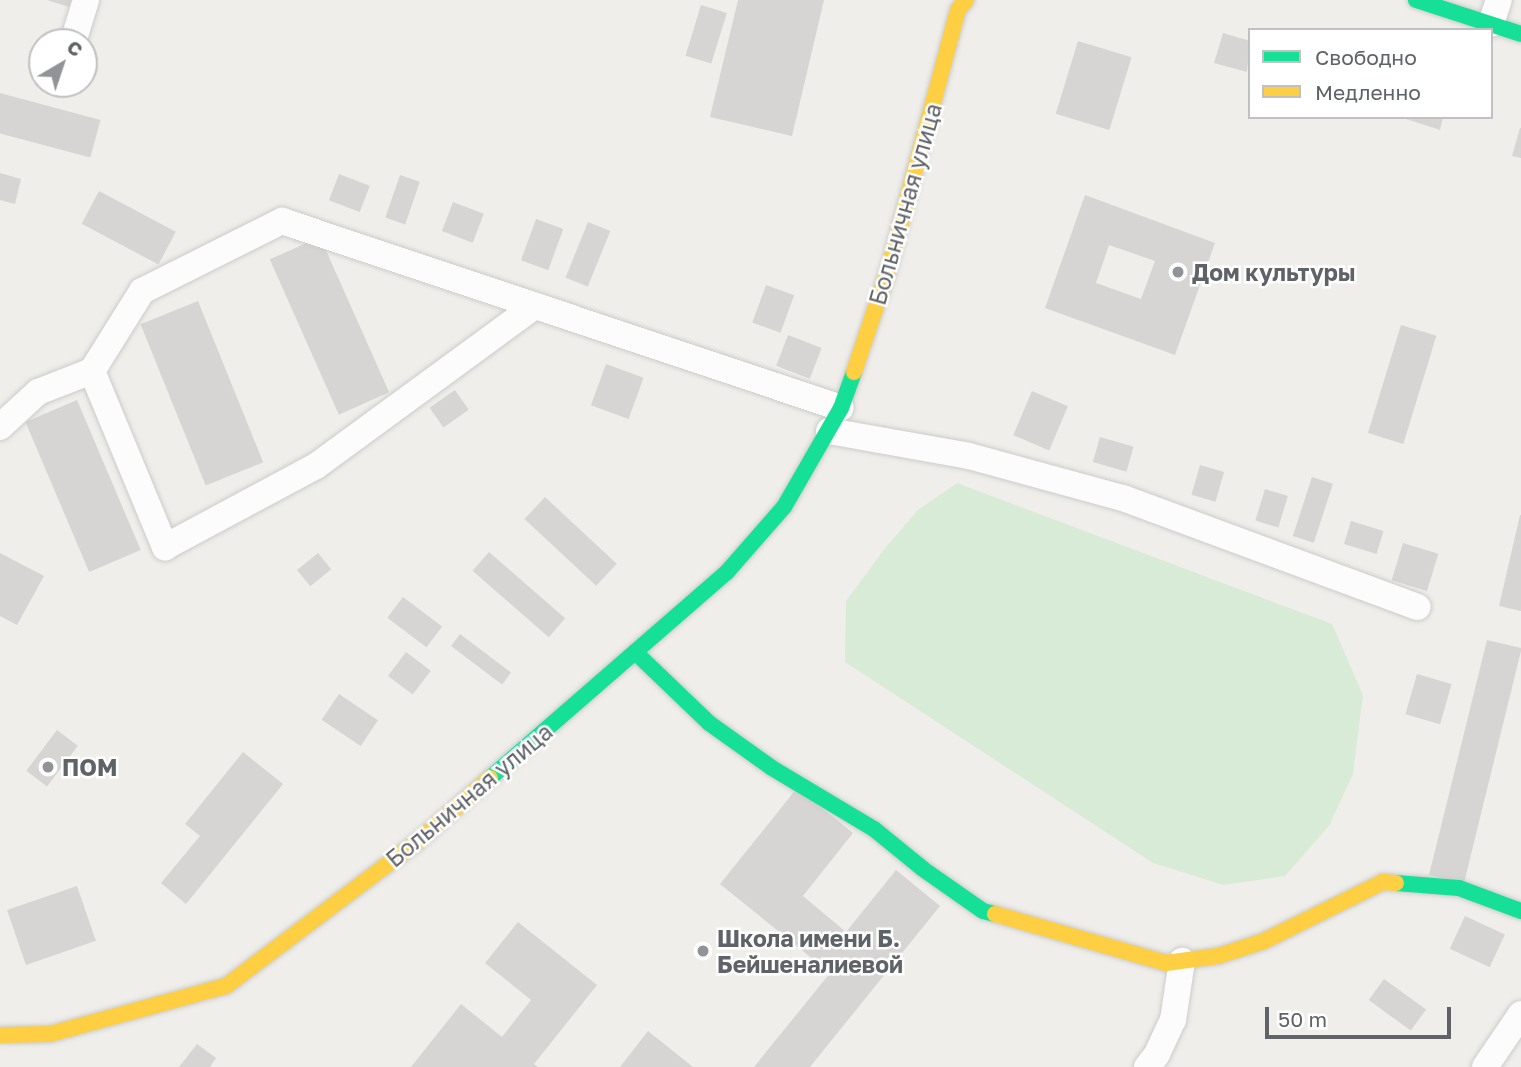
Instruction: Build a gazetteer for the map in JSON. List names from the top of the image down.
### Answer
{
  "streets": {
    "street": ["Больничная улица"]
  },
  "places": ["Дом культуры", "ПОМ", "Школа имени Б. Бейшеналиевой"],
  "legend": ["Свободно", "Медленно"],
  "scale_bar": "50 m",
  "north": "top right"
}
